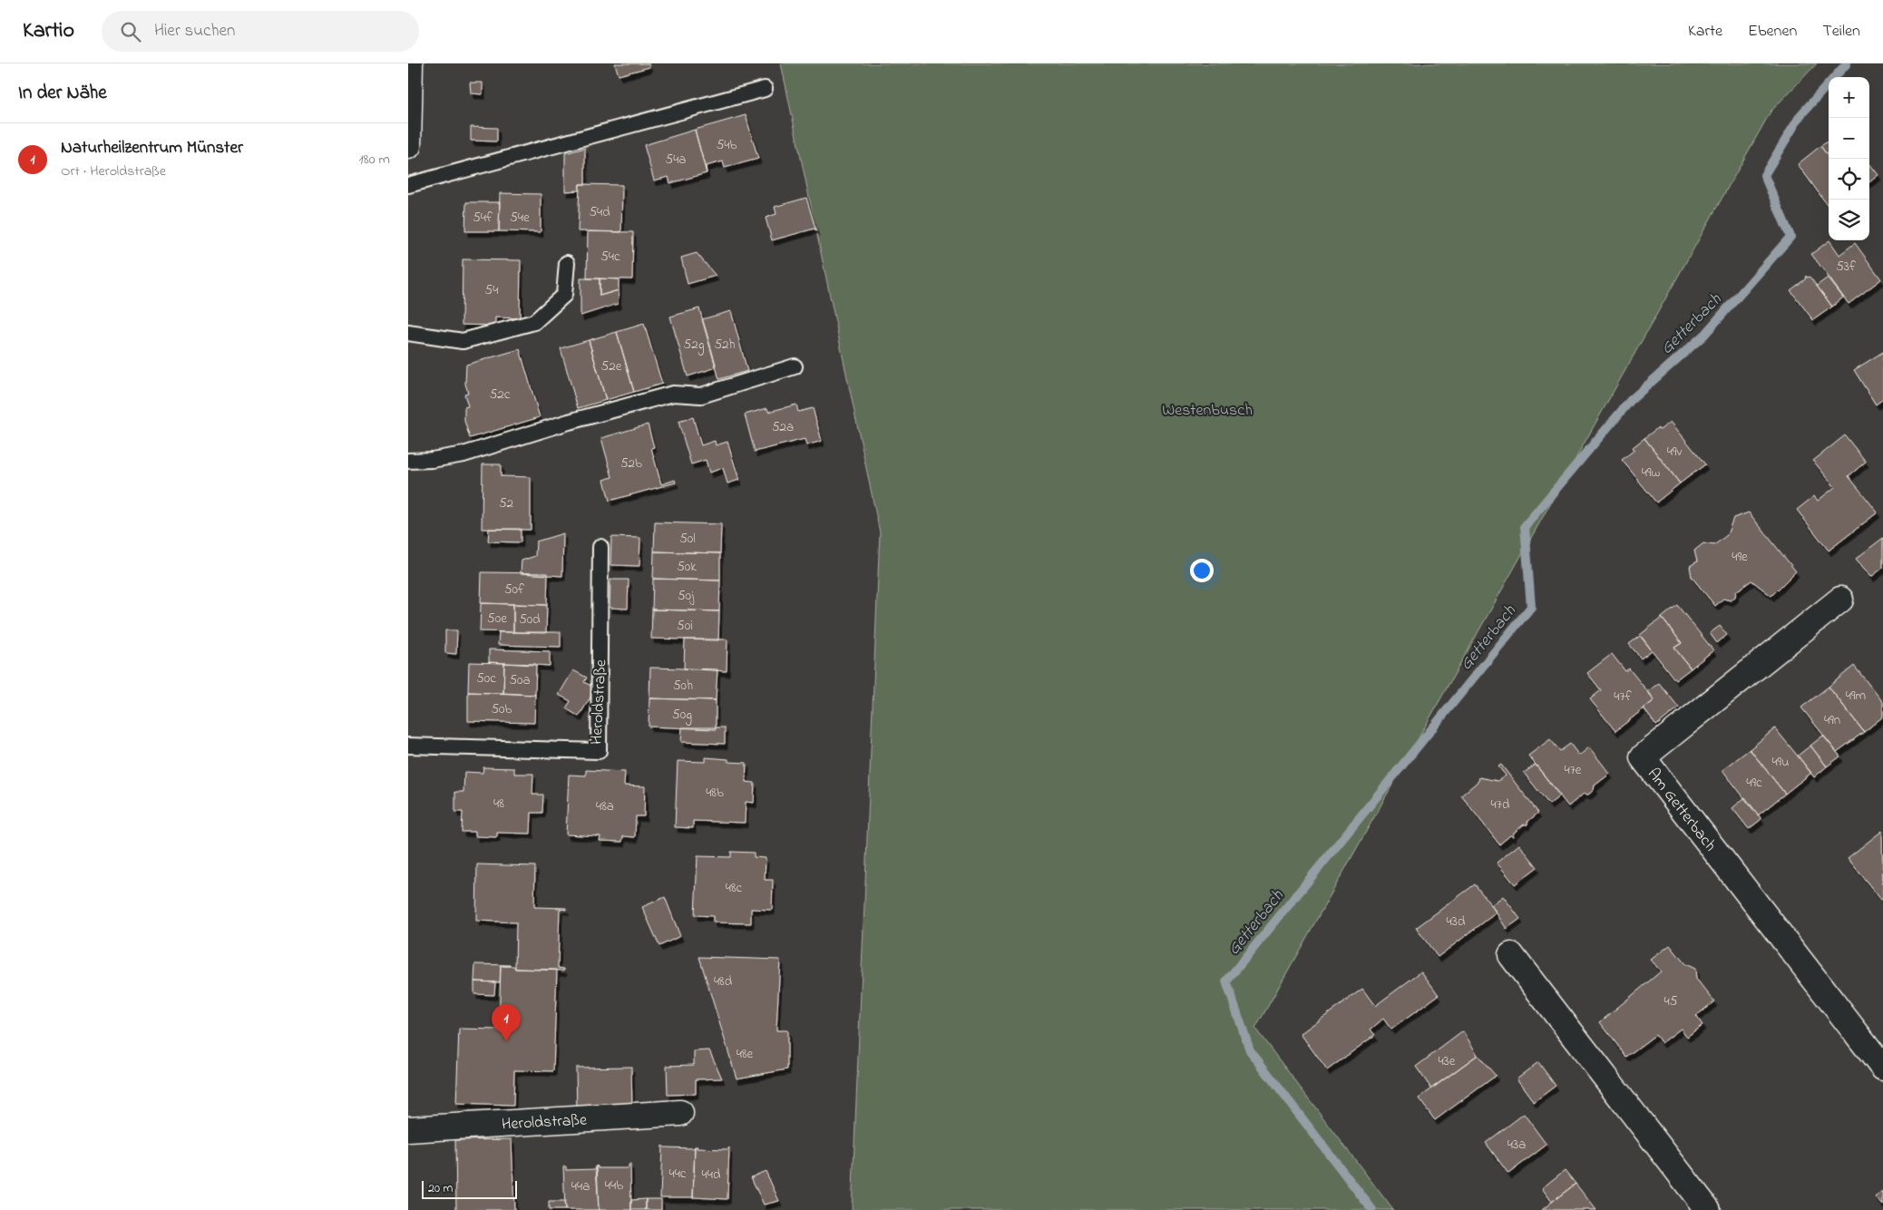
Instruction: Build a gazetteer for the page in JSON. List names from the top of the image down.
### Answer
{
  "streets": {
    "street": ["Heroldstraße", "Am Getterbach"]
  },
  "water": ["Getterbach"],
  "parks": ["Westenbusch"],
  "house_numbers": [
    "54b",
    "54a",
    "54d",
    "54f",
    "54e",
    "54c",
    "53f",
    "54",
    "52g",
    "52h",
    "52e",
    "52c",
    "52a",
    "49v",
    "52b",
    "49w",
    "52",
    "50l",
    "49e",
    "50k",
    "50f",
    "50j",
    "50e",
    "50d",
    "50i",
    "50c",
    "50a",
    "50h",
    "49m",
    "47f",
    "50b",
    "50g",
    "49n",
    "49u",
    "47e",
    "49c",
    "48b",
    "48",
    "47d",
    "48a",
    "48c",
    "43d",
    "48d",
    "45",
    "48e",
    "43e",
    "43a",
    "44c",
    "44d",
    "44b",
    "44a"
  ],
  "scale_bar": "20 m",
  "page": {
    "header": "Kartio",
    "search": "Hier suchen",
    "nav": ["Karte", "Ebenen", "Teilen"],
    "heading": "In der Nähe",
    "map_buttons": ["+", "−"],
    "list": [
      {
        "mark": "1",
        "name": "Naturheilzentrum Münster",
        "note": "Ort · Heroldstraße",
        "value": "180 m"
      }
    ],
    "pins": "1",
    "scale": "20 m"
  }
}
